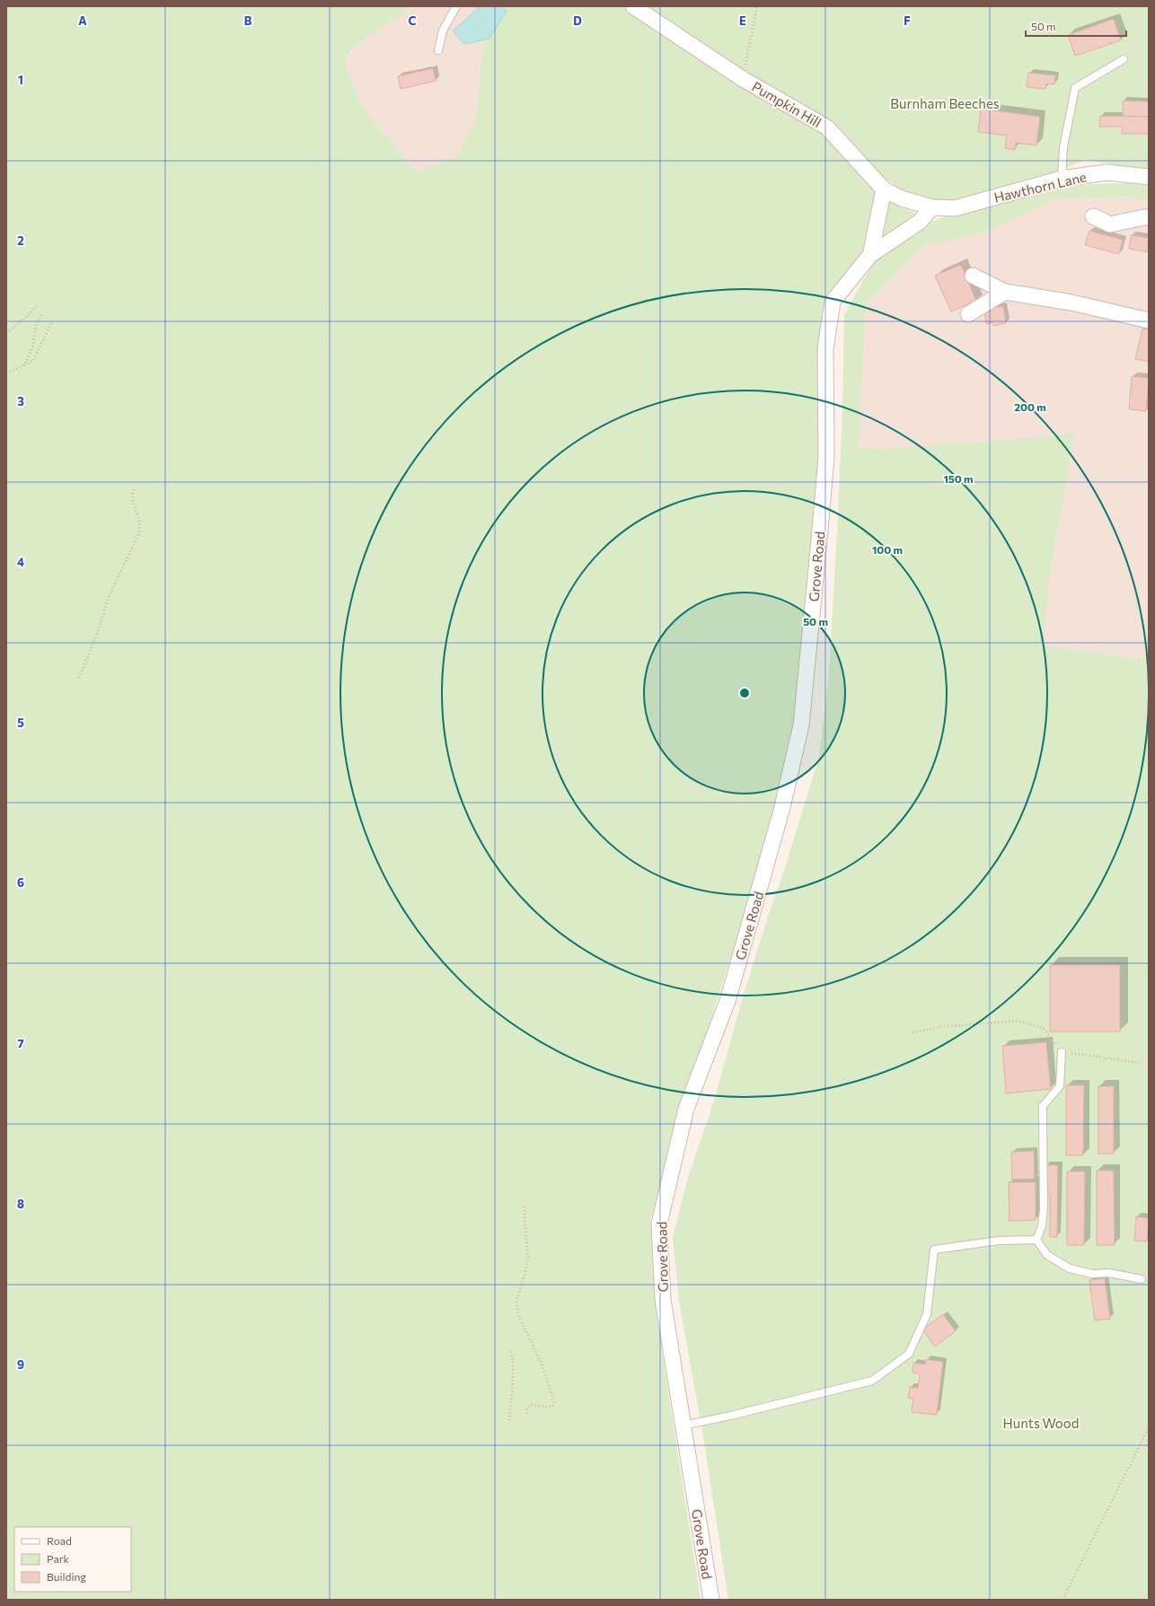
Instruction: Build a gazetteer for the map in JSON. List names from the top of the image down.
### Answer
{
  "streets": {
    "street": ["Pumpkin Hill", "Hawthorn Lane", "Grove Road"]
  },
  "crossings": [
    ["Pumpkin Hill", "Hawthorn Lane"],
    ["Pumpkin Hill", "Grove Road"],
    ["Hawthorn Lane", "Grove Road"]
  ],
  "parks": ["Burnham Beeches", "Hunts Wood"],
  "legend": ["Road", "Park", "Building"],
  "scale_bar": "50 m",
  "grid": {
    "columns": [
      "A",
      "B",
      "C",
      "D",
      "E",
      "F"
    ],
    "rows": [
      "1",
      "2",
      "3",
      "4",
      "5",
      "6",
      "7",
      "8",
      "9"
    ]
  },
  "rings": [
    "200 m",
    "150 m",
    "100 m",
    "50 m"
  ]
}
